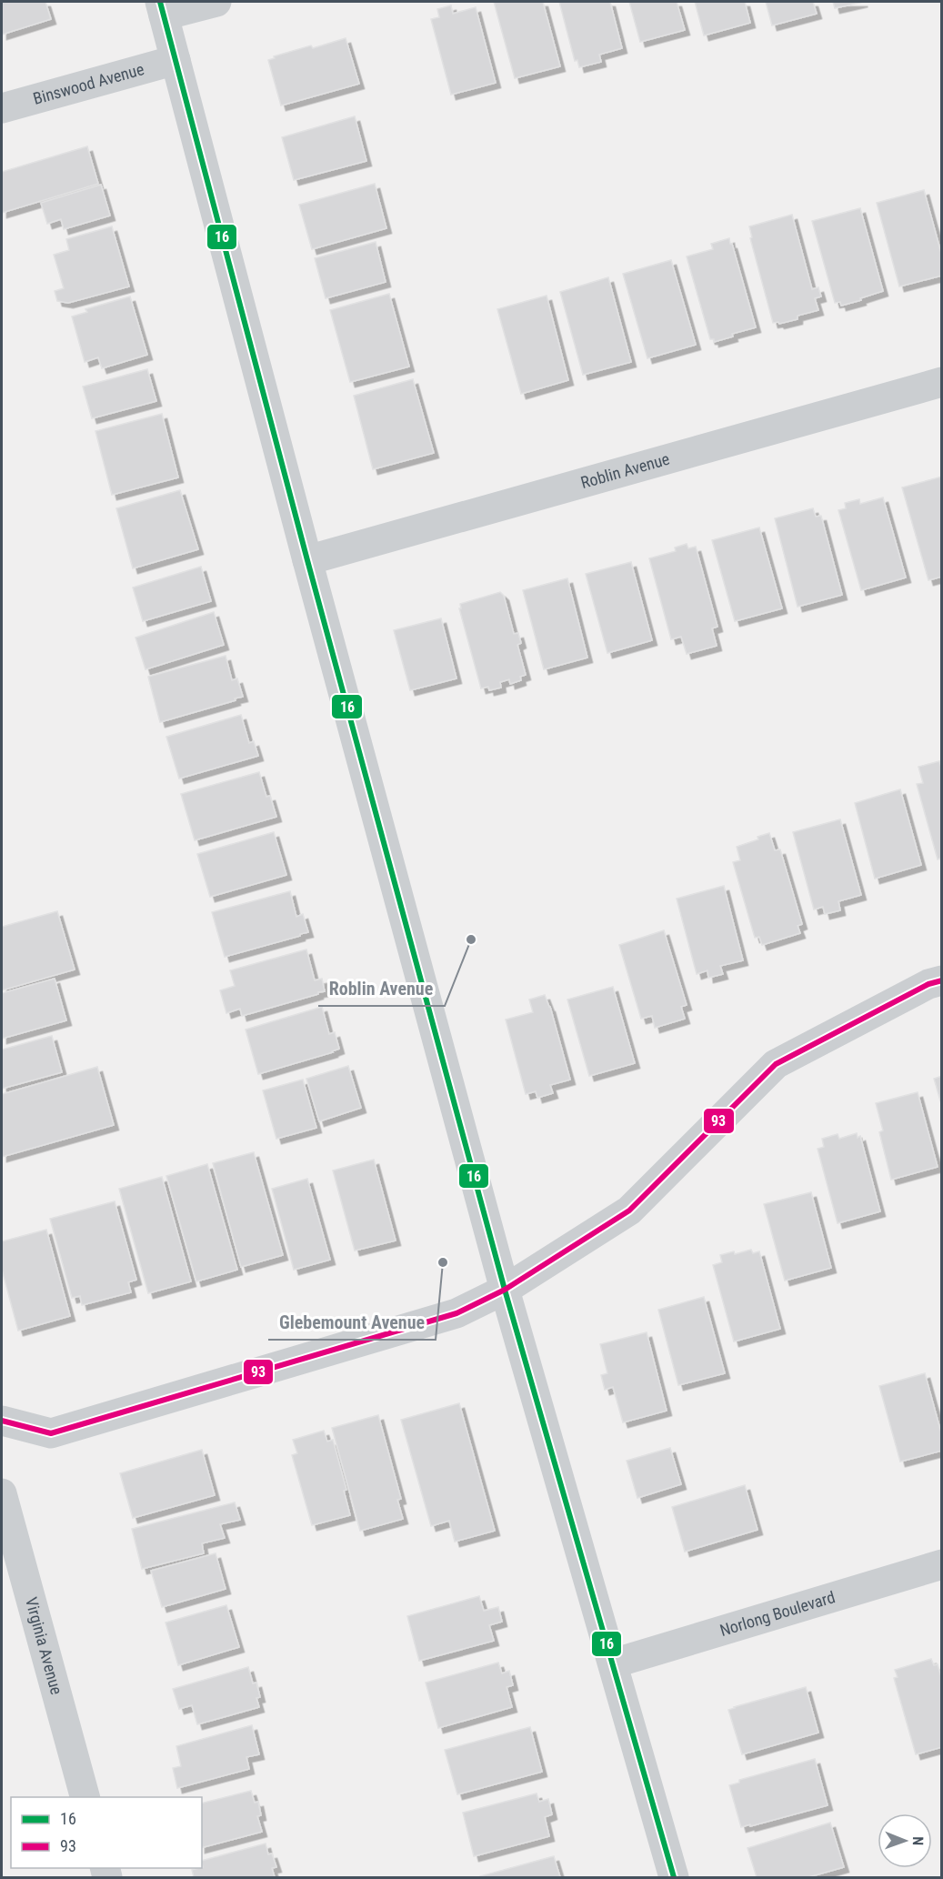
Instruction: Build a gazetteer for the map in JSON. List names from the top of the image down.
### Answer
{
  "streets": {
    "street": [
      "Binswood Avenue",
      "Roblin Avenue",
      "Norlong Boulevard",
      "Virginia Avenue"
    ]
  },
  "places": ["Roblin Avenue", "Glebemount Avenue"],
  "lines": ["transit line 16", "transit line 93"],
  "legend": ["16", "93"],
  "north": "right"
}
